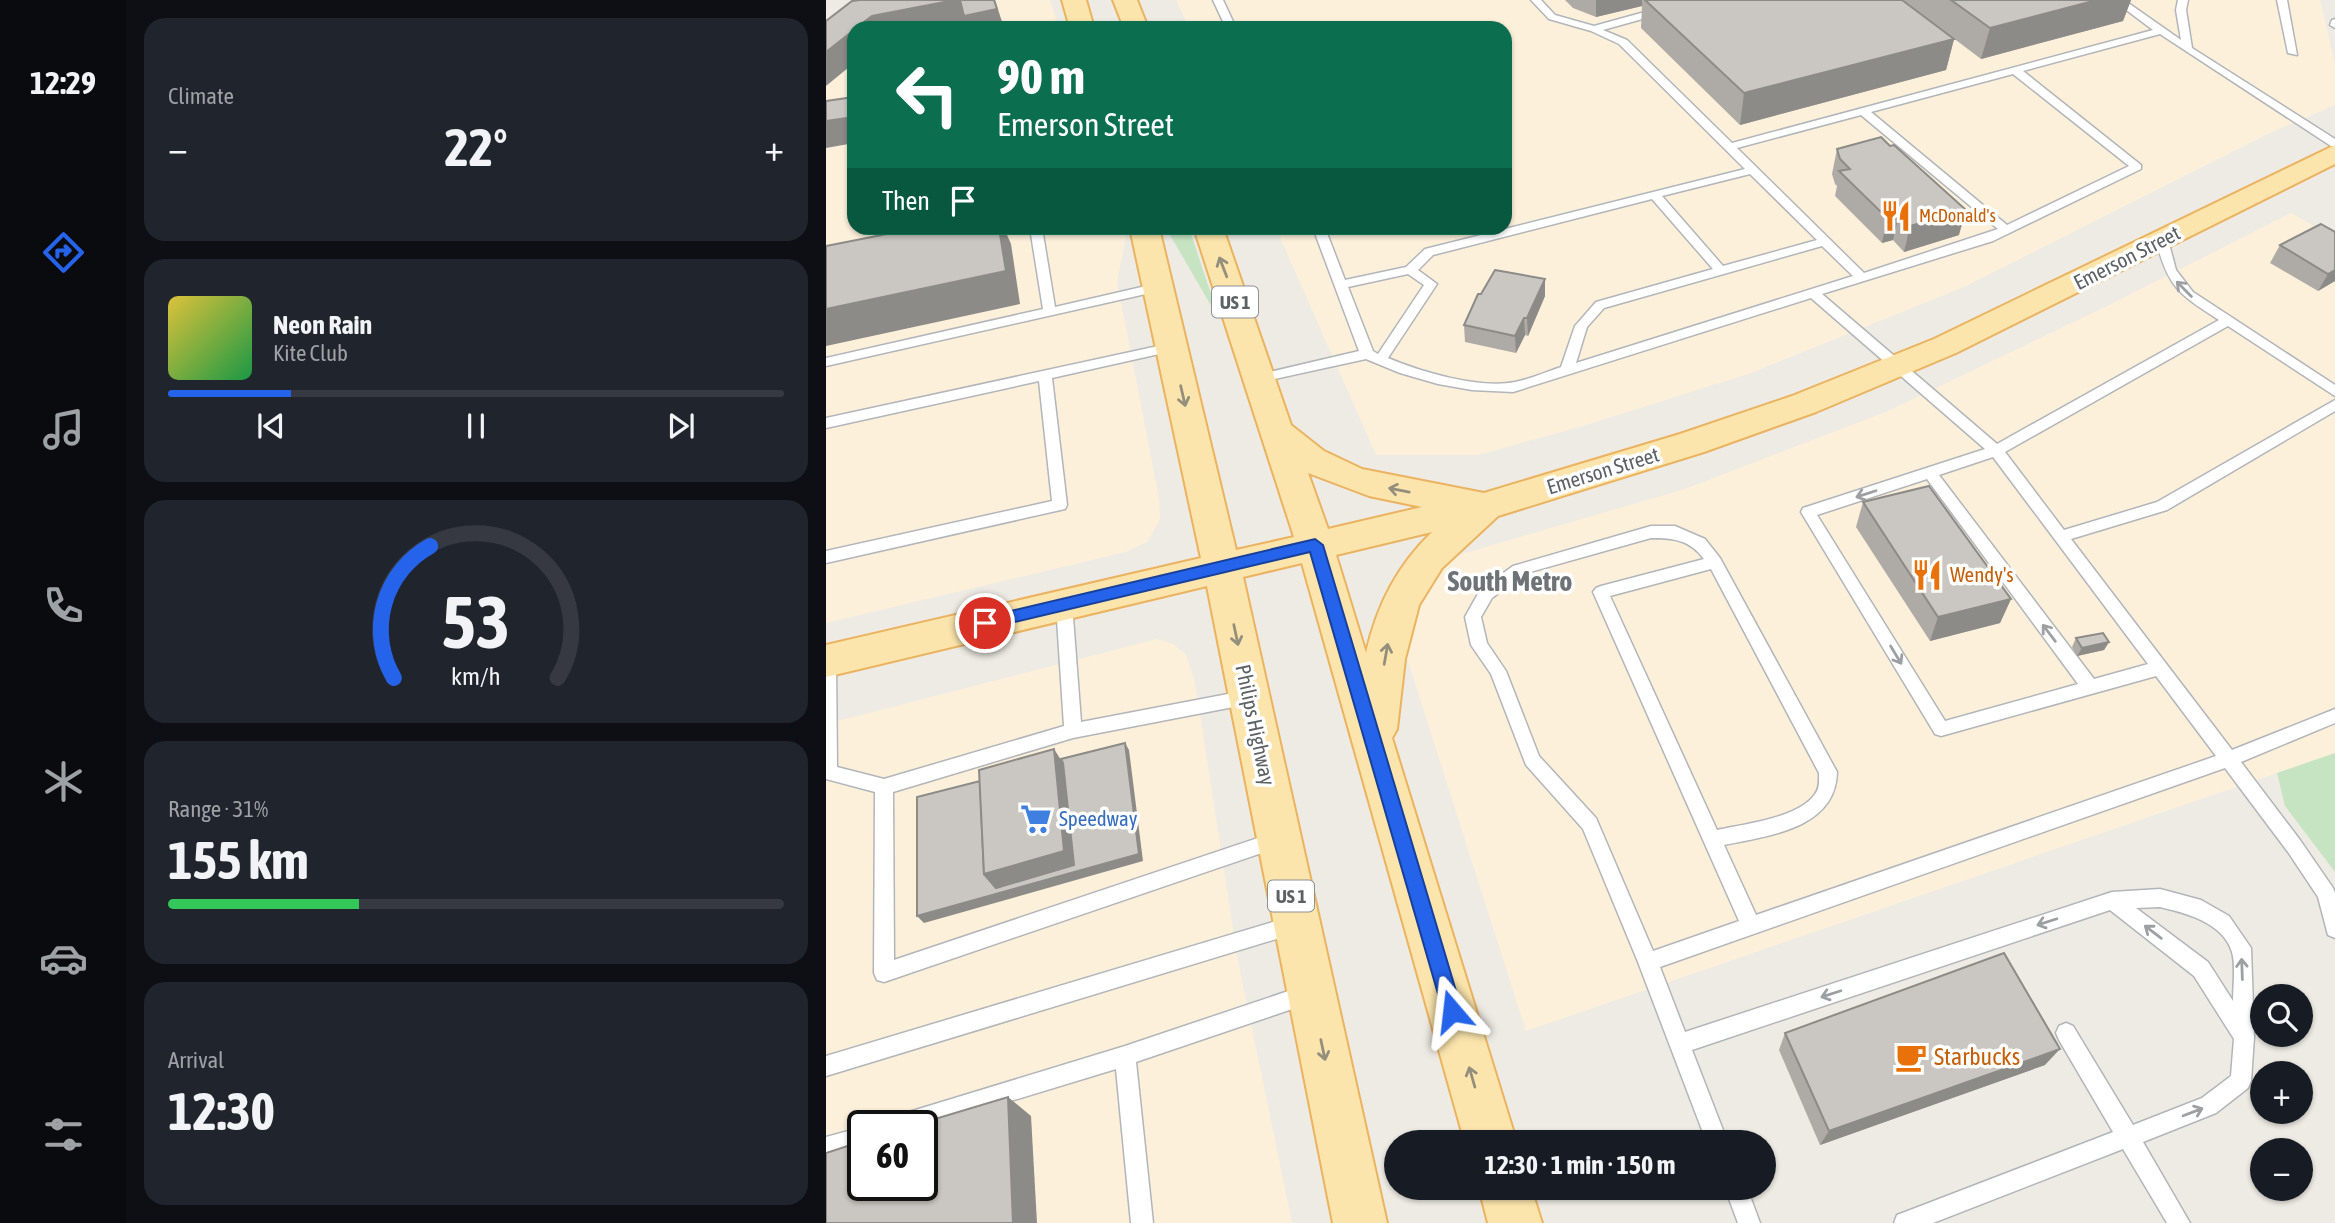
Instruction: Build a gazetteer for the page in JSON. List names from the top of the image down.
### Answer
{
  "streets": {
    "main road": ["Emerson Street", "US 1", "Philips Highway"]
  },
  "crossings": [
    ["Emerson Street", "US 1"],
    ["Emerson Street", "Philips Highway"]
  ],
  "districts": ["South Metro"],
  "places": {
    "restaurant": ["McDonald's", "Wendy's"],
    "supermarket": ["Speedway"],
    "cafe": ["Starbucks"]
  },
  "page": {
    "tabs": "12:29",
    "tile": [
      "Climate",
      ["Range · 31%", "155 km"],
      ["Arrival", "12:30"]
    ],
    "turn": ["90 m", "Emerson Street"],
    "heat": ["−", "22°", "+"],
    "then": "Then",
    "song": ["Neon Rain", "Kite Club"],
    "map_buttons": ["+", "−"],
    "limit": "60",
    "trip": "12:30 · 1 min · 150 m",
    "gauge": ["53", "km/h"]
  }
}
